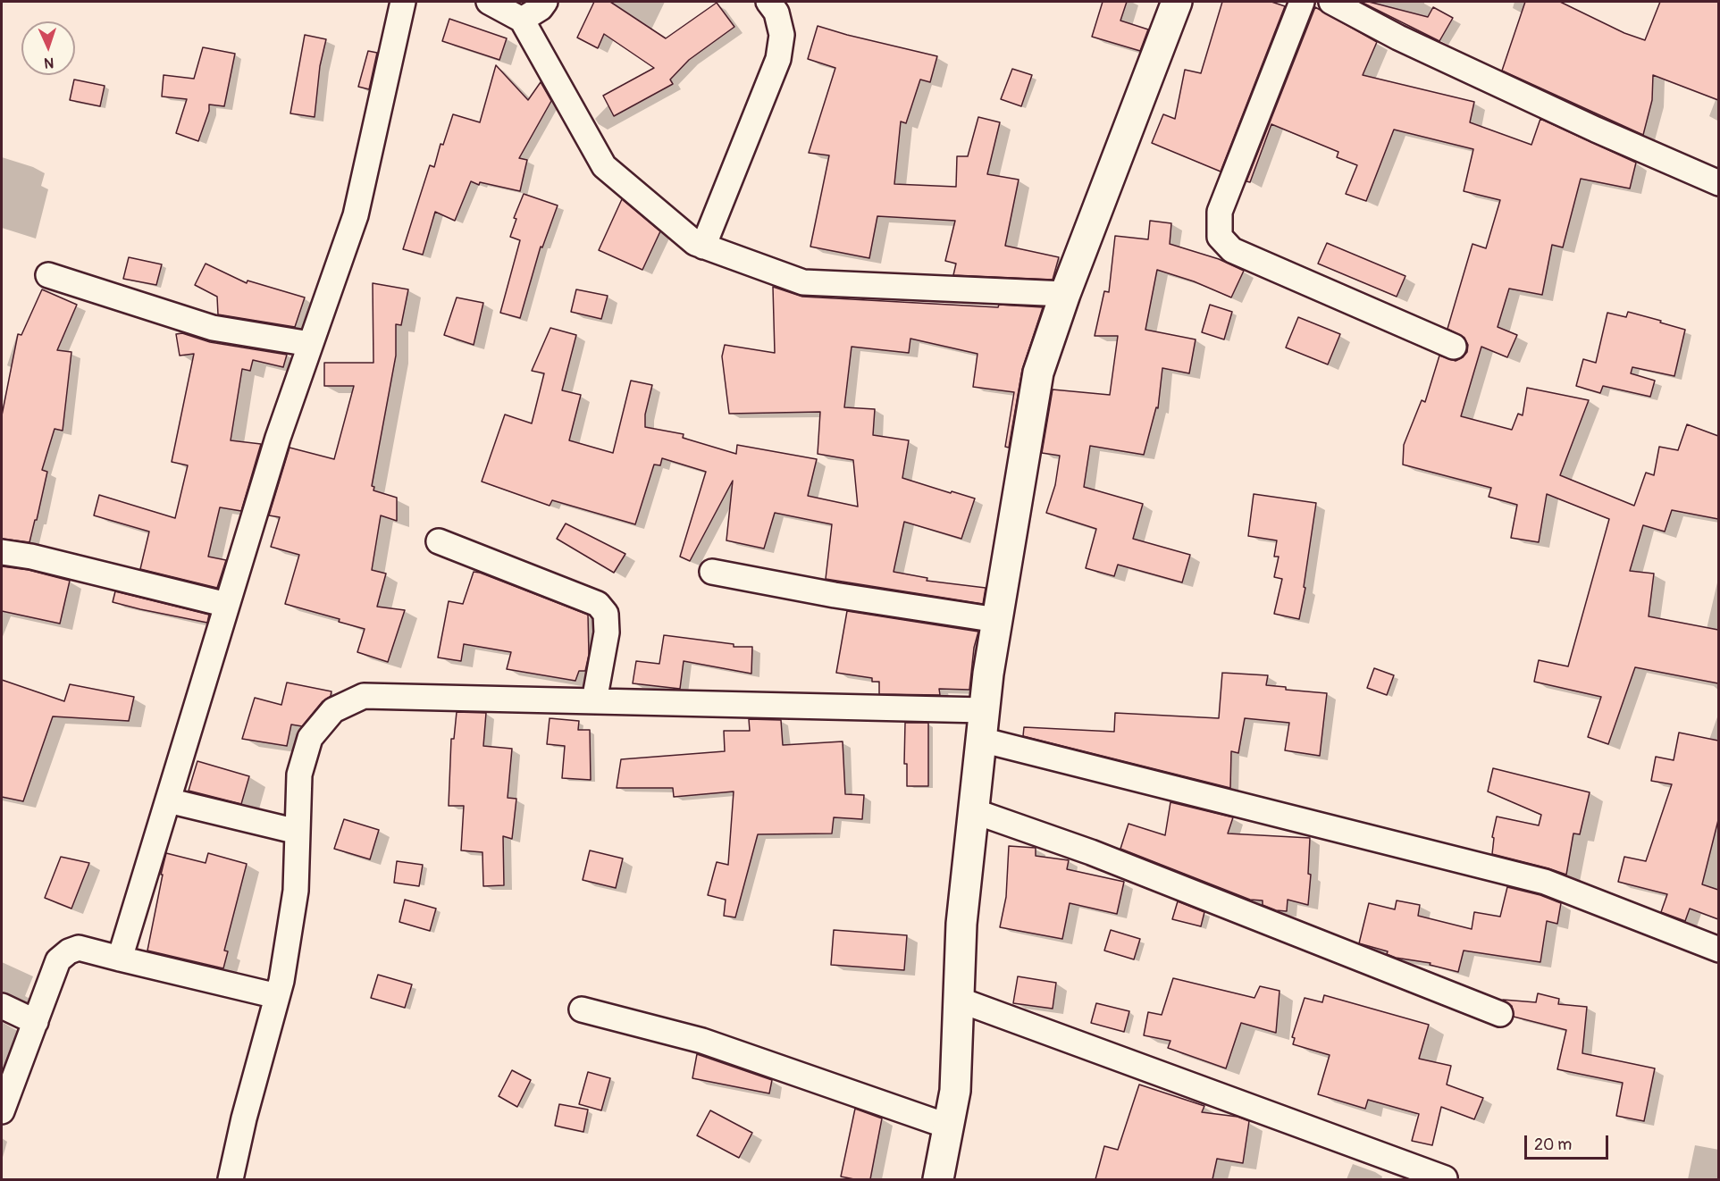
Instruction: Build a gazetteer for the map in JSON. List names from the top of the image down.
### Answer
{
  "scale_bar": "20 m",
  "north": "bottom"
}
